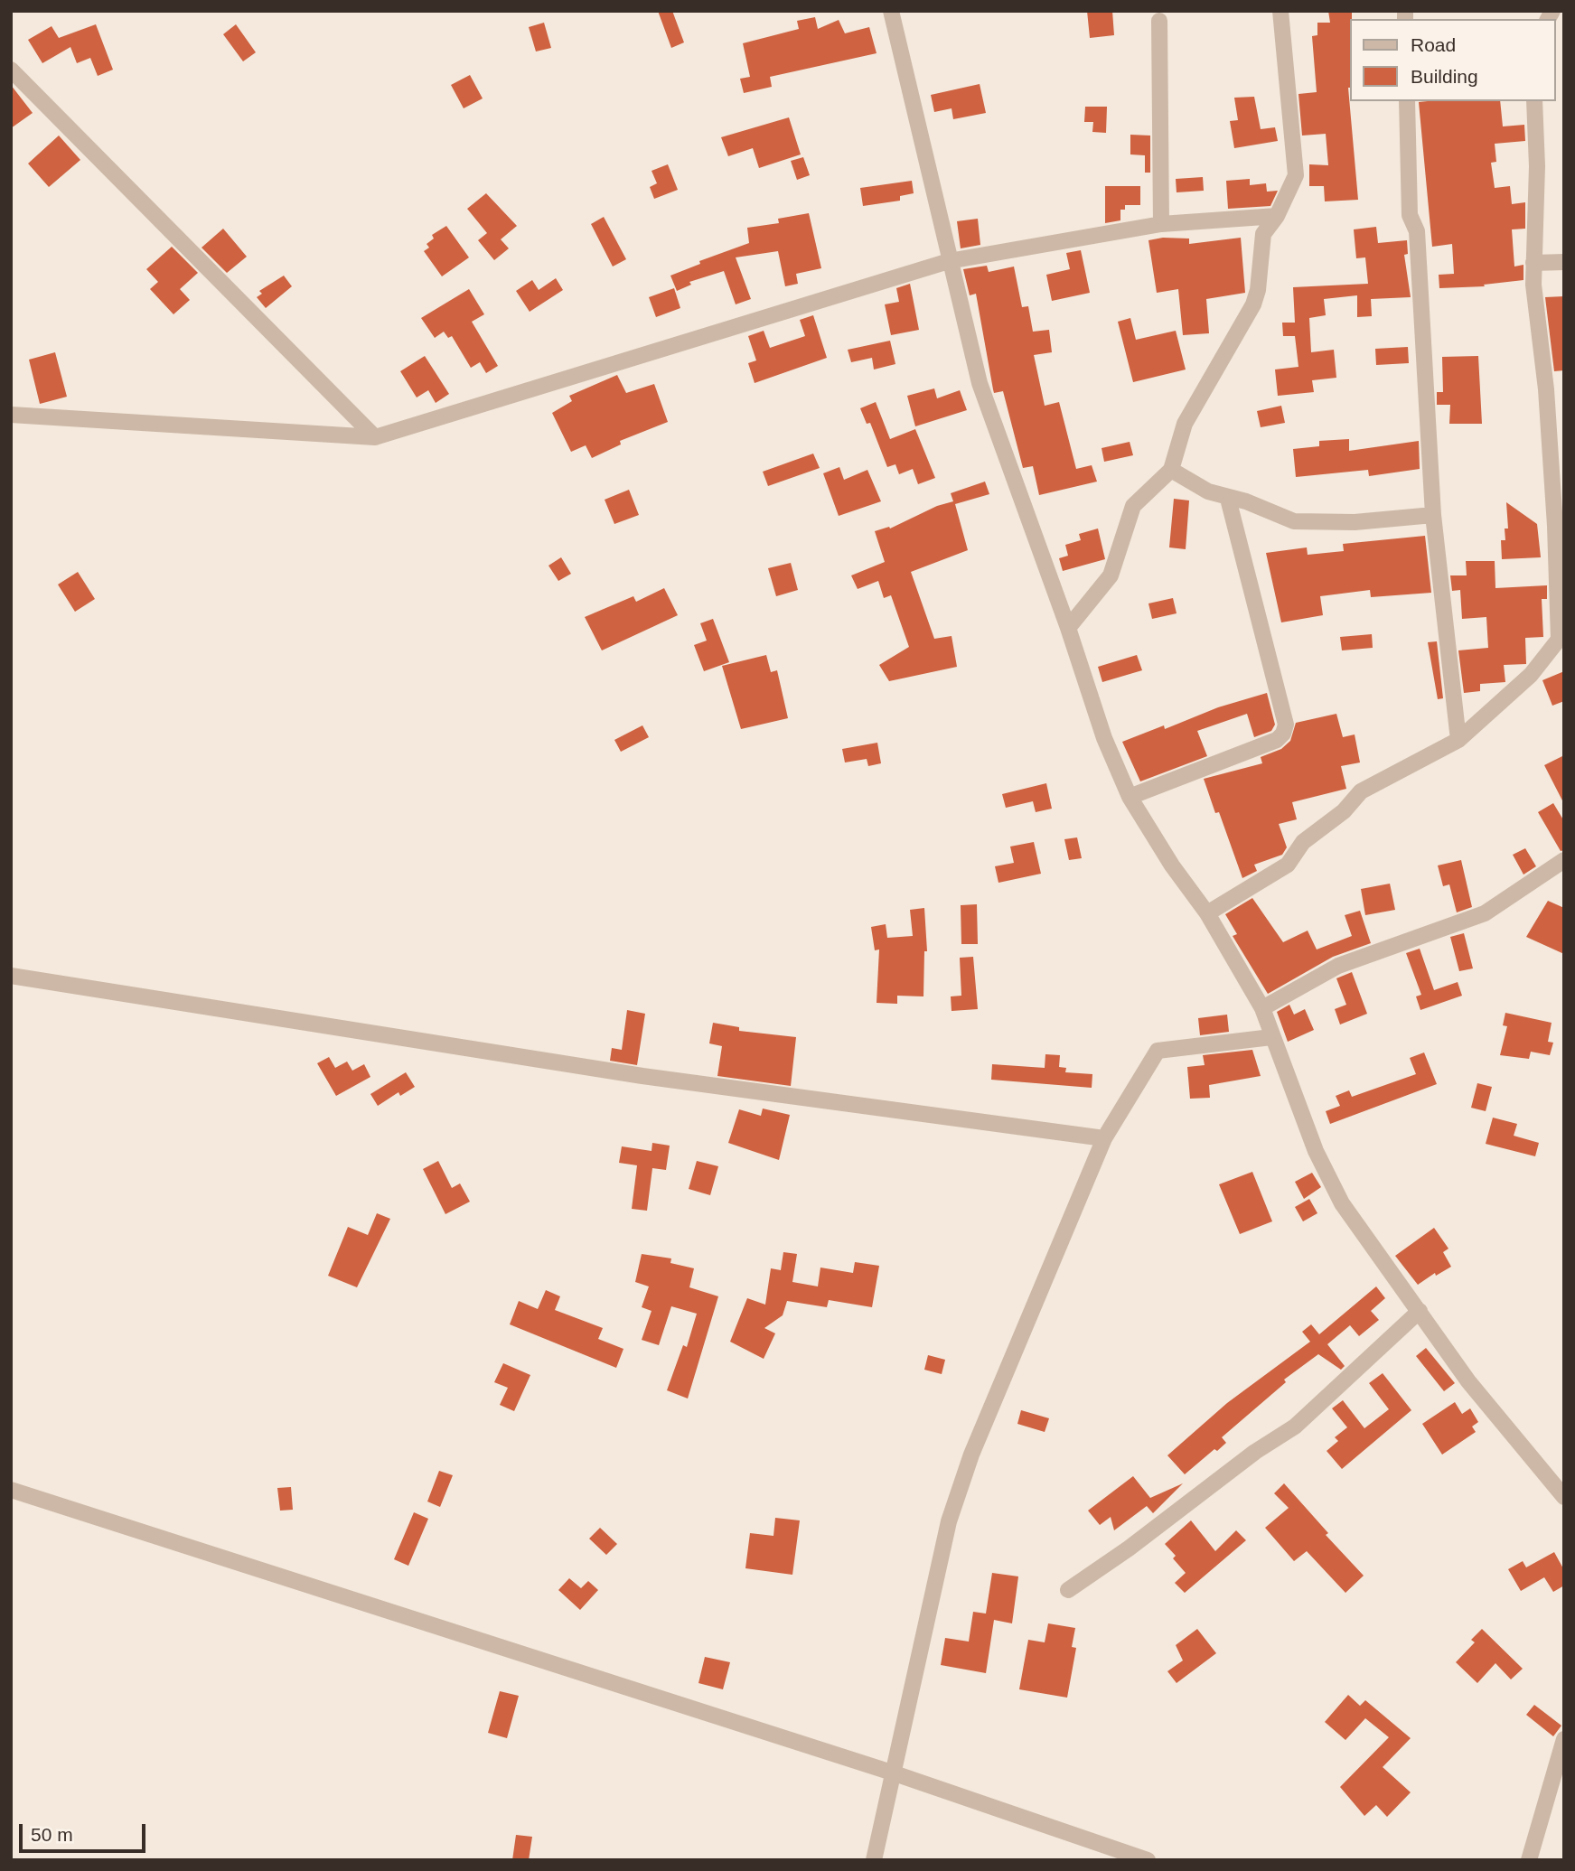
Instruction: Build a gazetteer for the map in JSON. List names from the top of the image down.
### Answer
{
  "legend": ["Road", "Building"],
  "scale_bar": "50 m"
}
